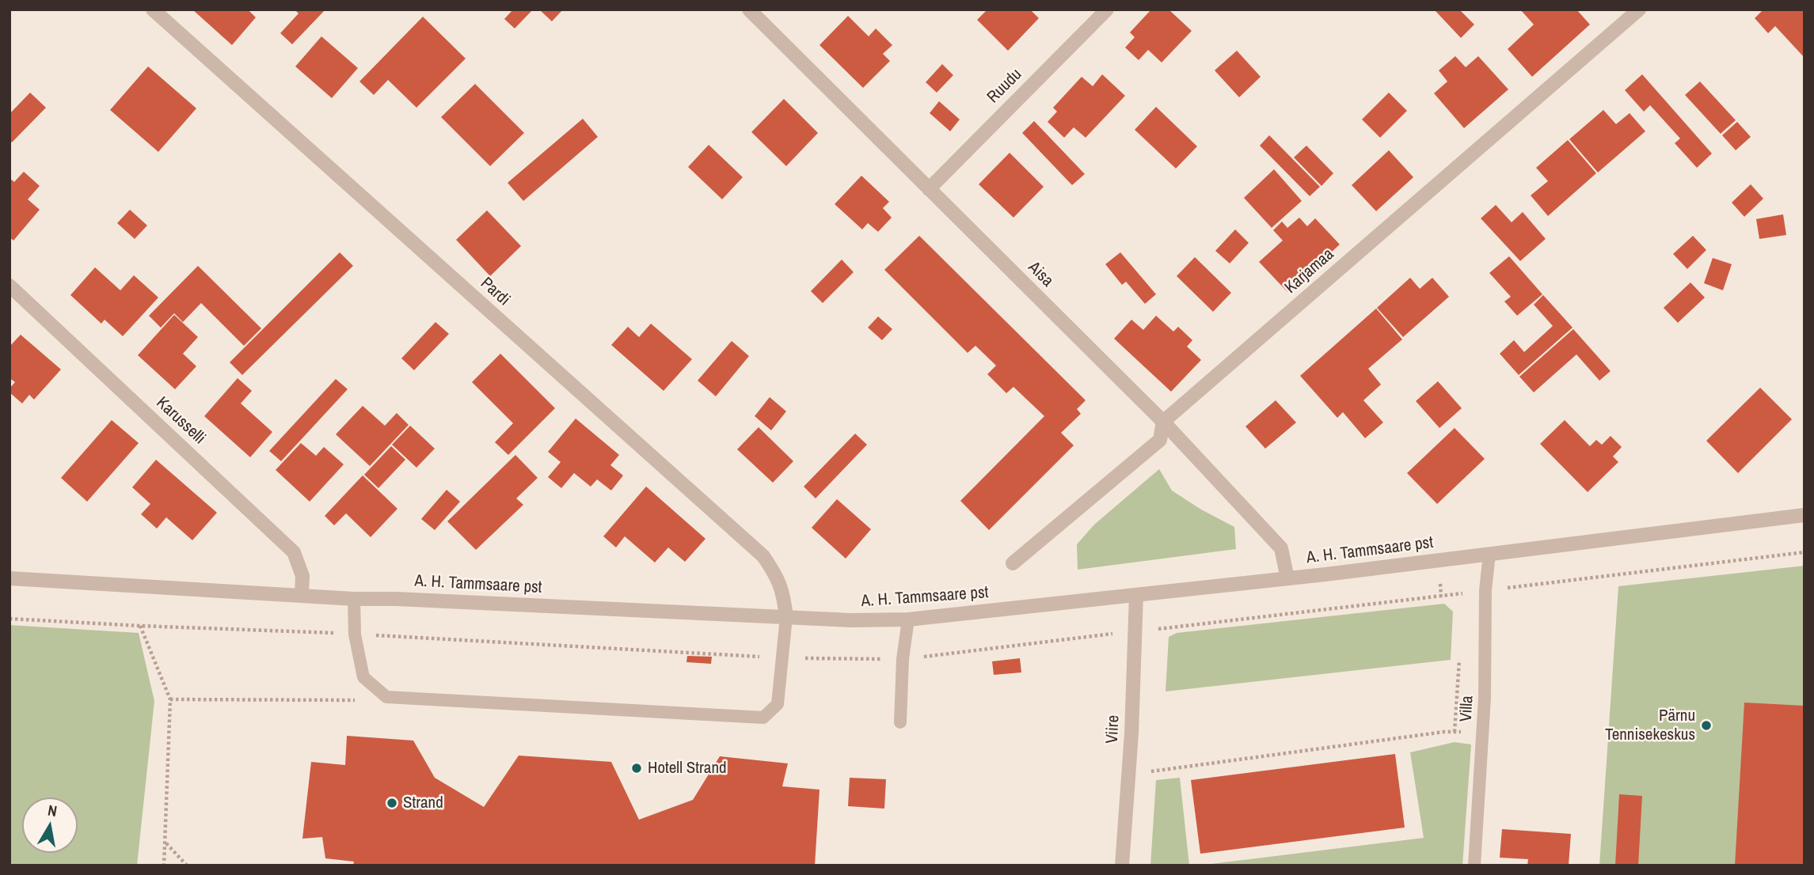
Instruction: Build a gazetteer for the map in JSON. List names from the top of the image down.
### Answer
{
  "streets": {
    "street": [
      "Ruudu",
      "Karjamaa",
      "Aisa",
      "Pardi",
      "Karusselli",
      "A. H. Tammsaare pst",
      "Viire"
    ],
    "lane": ["Villa"]
  },
  "crossings": [
    ["Ruudu", "Aisa"],
    ["Karjamaa", "Aisa"],
    ["Aisa", "A. H. Tammsaare pst"],
    ["Pardi", "A. H. Tammsaare pst"],
    ["Karusselli", "A. H. Tammsaare pst"],
    ["A. H. Tammsaare pst", "Villa"],
    ["A. H. Tammsaare pst", "Viire"]
  ],
  "places": ["Pärnu Tennisekeskus", "Hotell Strand", "Strand"],
  "north": "top"
}
